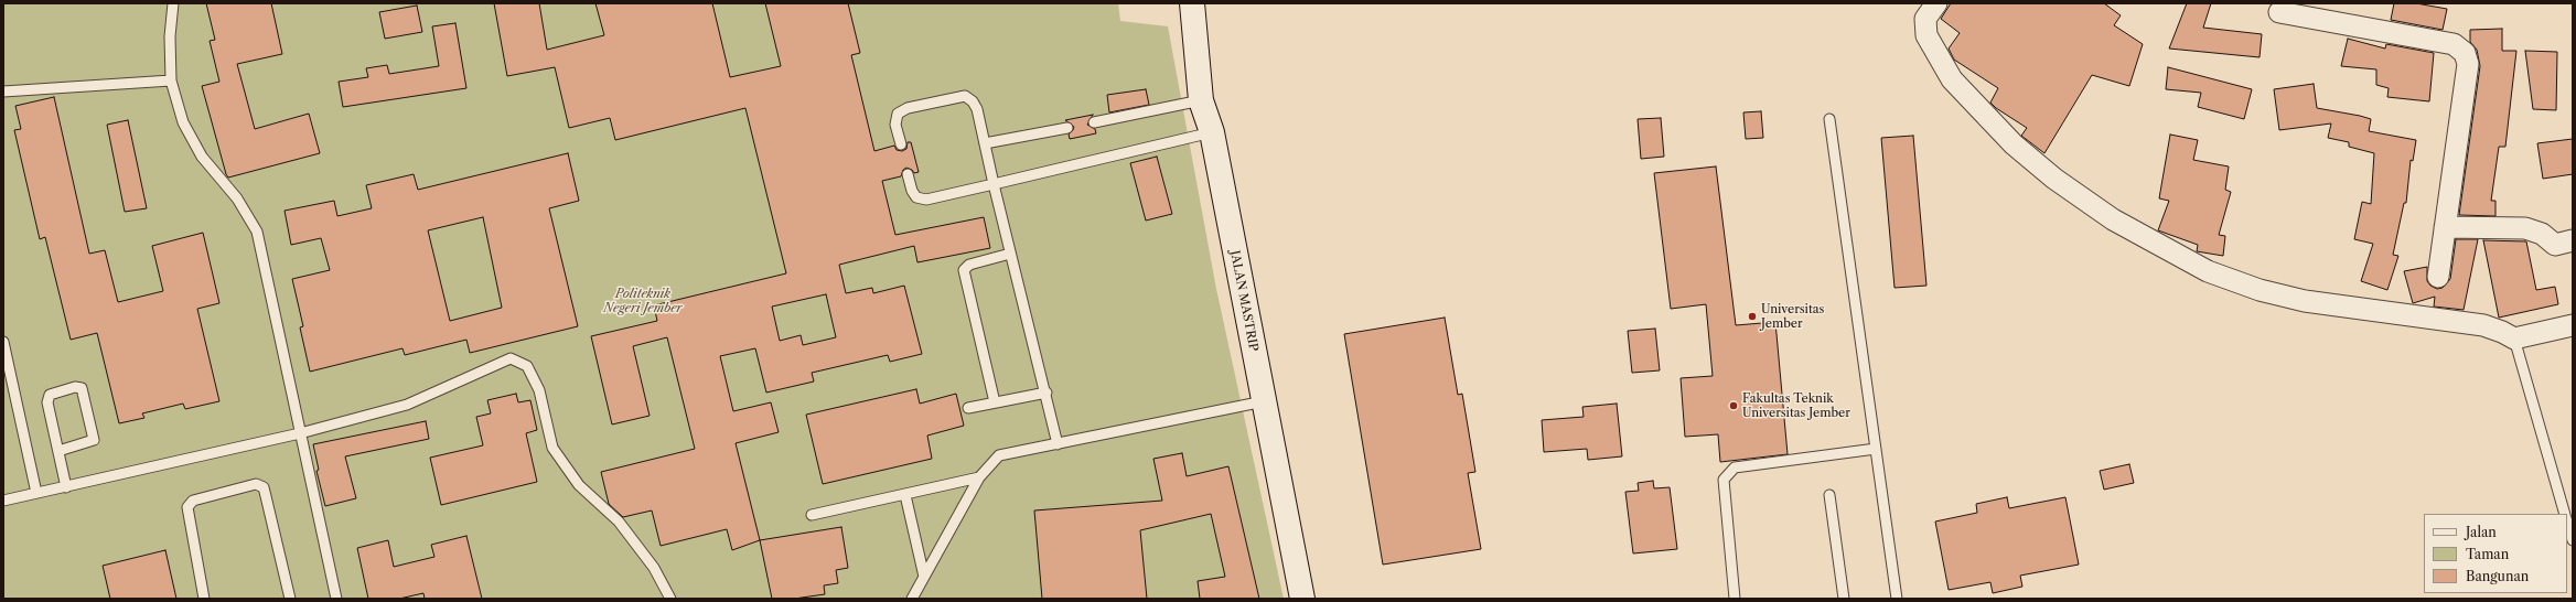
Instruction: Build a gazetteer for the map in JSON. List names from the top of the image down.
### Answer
{
  "streets": {
    "main road": ["JALAN MASTRIP"]
  },
  "parks": ["Politeknik Negeri Jember"],
  "places": ["Universitas Jember", "Fakultas Teknik Universitas Jember"],
  "legend": ["Jalan", "Taman", "Bangunan"]
}
